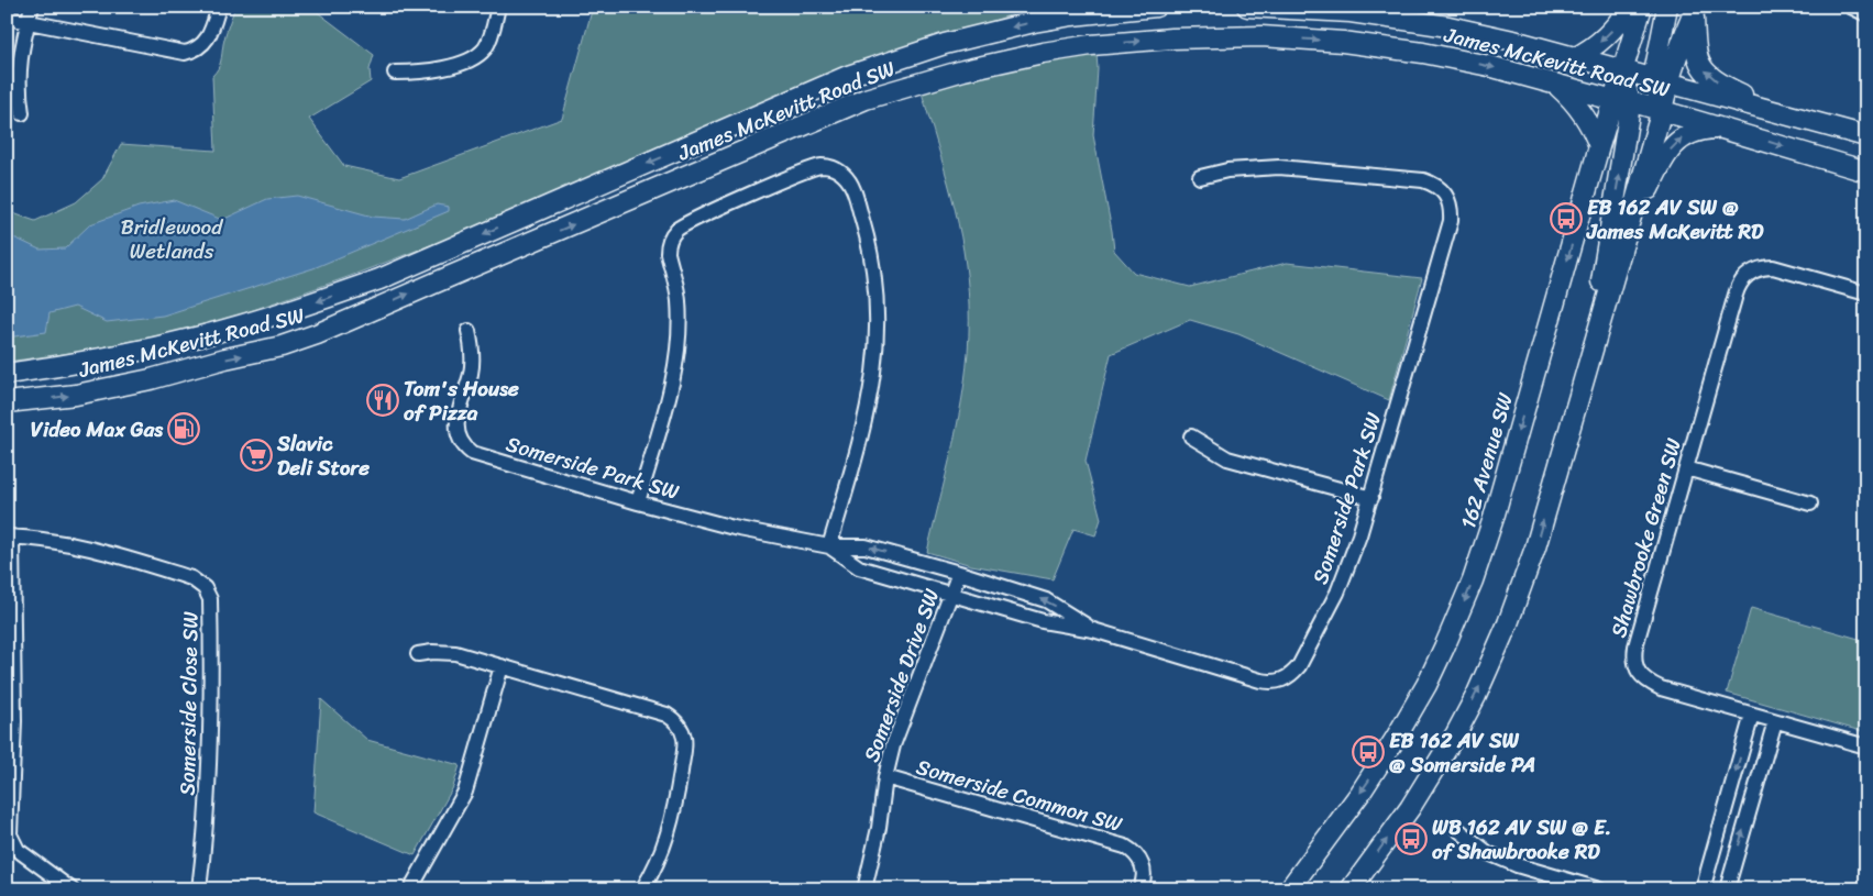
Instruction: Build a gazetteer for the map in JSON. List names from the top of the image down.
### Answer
{
  "streets": {
    "main road": ["James McKevitt Road SW", "162 Avenue SW"],
    "street": [
      "Somerside Park SW",
      "Shawbrooke Green SW",
      "Somerside Drive SW",
      "Somerside Close SW",
      "Somerside Common SW"
    ]
  },
  "crossings": [
    ["James McKevitt Road SW", "162 Avenue SW"],
    ["Somerside Park SW", "Somerside Drive SW"],
    ["Somerside Drive SW", "Somerside Common SW"]
  ],
  "parks": ["Bridlewood Wetlands"],
  "places": {
    "bus stop": ["EB 162 AV SW @ James McKevitt RD", "EB 162 AV SW @ Somerside PA", "WB 162 AV SW @ E. of Shawbrooke RD"],
    "restaurant": ["Tom's House of Pizza"],
    "fuel station": ["Video Max Gas"],
    "supermarket": ["Slavic Deli Store"]
  }
}
